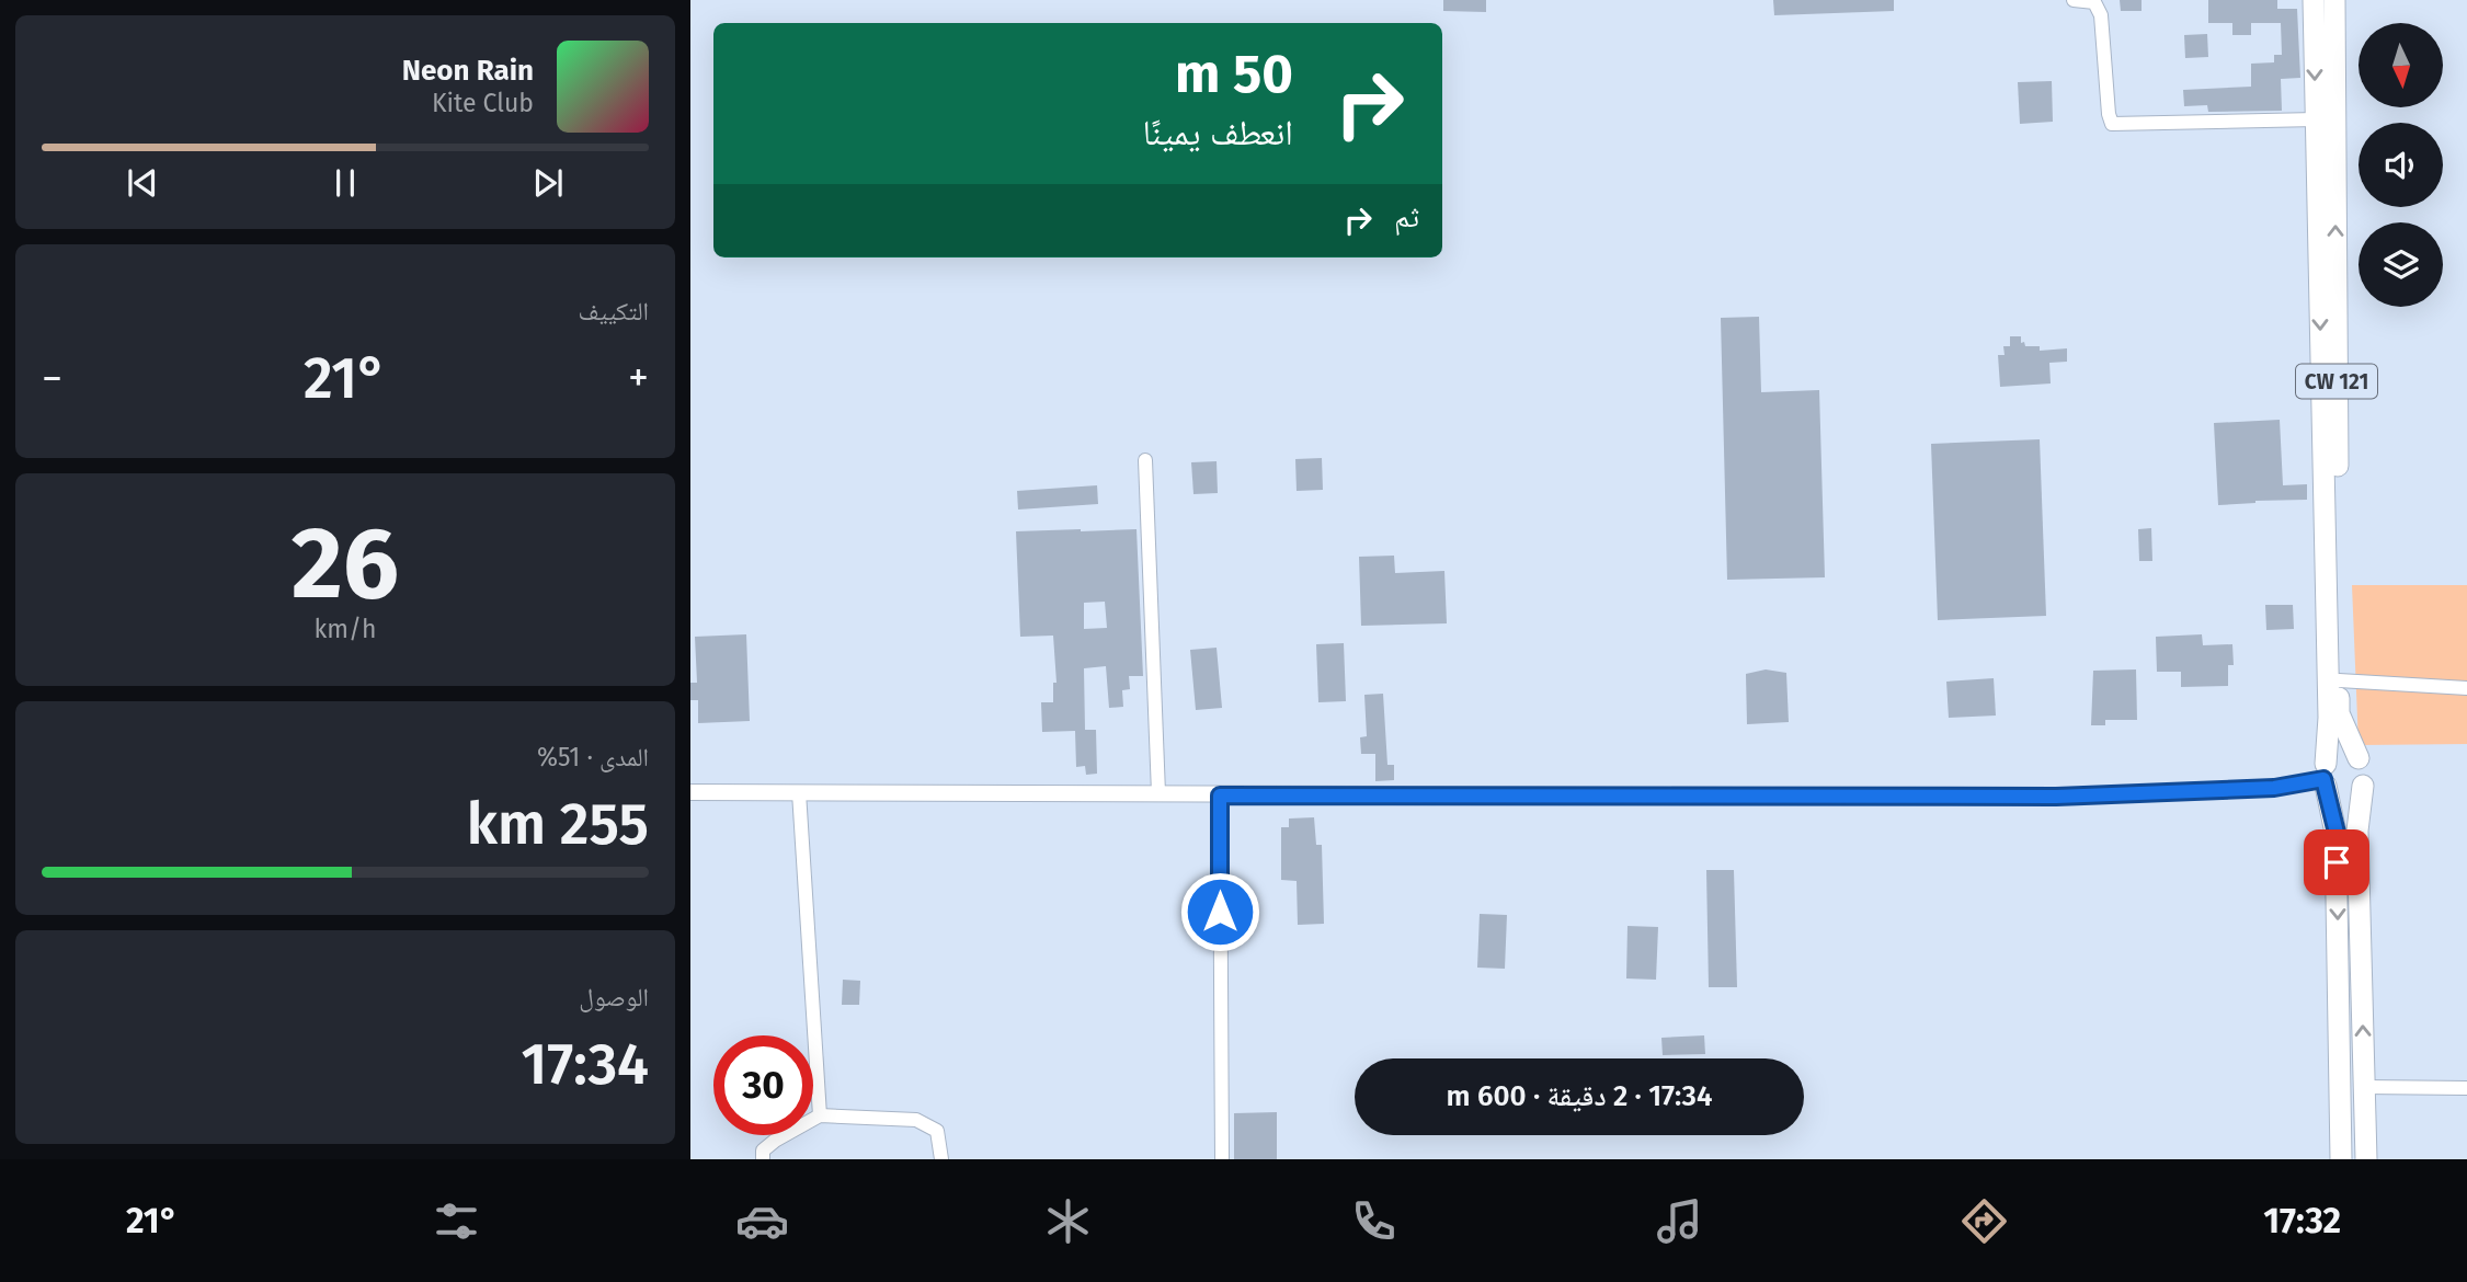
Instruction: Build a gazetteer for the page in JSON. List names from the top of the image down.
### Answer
{
  "streets": {
    "highway": ["CW 121"]
  },
  "north": "bottom",
  "page": {
    "turn": ["50 m", "انعطف يمينًا"],
    "song": ["Neon Rain", "Kite Club"],
    "then": "ثم",
    "tile": [
      "التكييف",
      ["26", "km/h"],
      ["المدى · 51%", "255 km"],
      ["الوصول", "17:34"]
    ],
    "heat": ["−", "21°", "+"],
    "limit": "30",
    "trip": "17:34 · 2 دقيقة · 600 m",
    "tabs": ["17:32", "21°"]
  }
}
